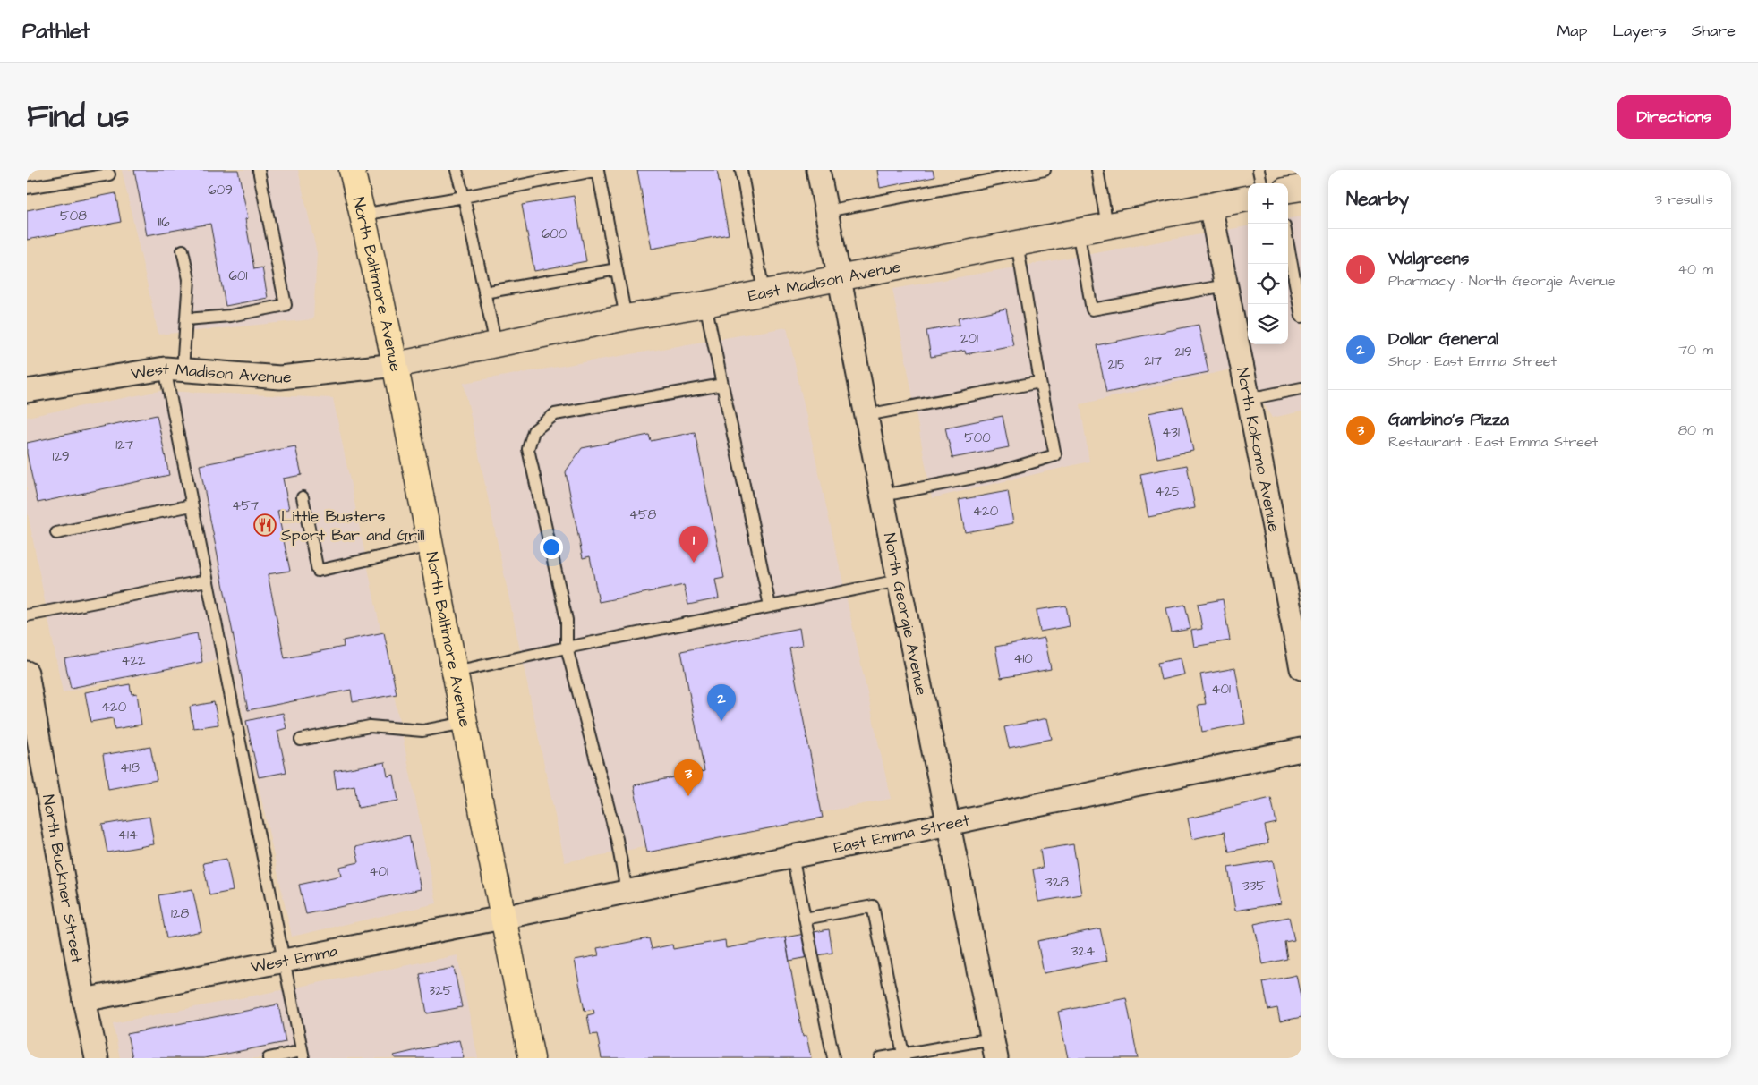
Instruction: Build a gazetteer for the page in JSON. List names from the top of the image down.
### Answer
{
  "streets": {
    "main road": ["East Madison Avenue", "North Baltimore Avenue"],
    "street": [
      "West Madison Avenue",
      "North Kokomo Avenue",
      "North Georgie Avenue",
      "East Emma Street",
      "North Buckner Street",
      "West Emma"
    ]
  },
  "crossings": [
    ["East Madison Avenue", "North Baltimore Avenue"],
    ["East Madison Avenue", "West Madison Avenue"],
    ["East Madison Avenue", "North Kokomo Avenue"],
    ["East Madison Avenue", "North Georgie Avenue"],
    ["North Baltimore Avenue", "West Madison Avenue"],
    ["North Baltimore Avenue", "East Emma Street"],
    ["North Baltimore Avenue", "West Emma"],
    ["North Georgie Avenue", "East Emma Street"],
    ["East Emma Street", "West Emma"],
    ["North Buckner Street", "West Emma"]
  ],
  "places": {
    "restaurant": ["Little Busters Sport Bar and Grill"]
  },
  "house_numbers": [
    "609",
    "508",
    "116",
    "600",
    "601",
    "201",
    "219",
    "217",
    "215",
    "431",
    "500",
    "127",
    "129",
    "425",
    "457",
    "420",
    "458",
    "410",
    "422",
    "401",
    "420",
    "418",
    "414",
    "401",
    "328",
    "335",
    "128",
    "324",
    "325"
  ],
  "page": {
    "header": "Pathlet",
    "nav": ["Map", "Layers", "Share"],
    "title": "Find us",
    "buttons": "Directions",
    "heading": ["Nearby", "3 results"],
    "map_buttons": ["+", "−"],
    "list": [
      {
        "mark": "1",
        "name": "Walgreens",
        "note": "Pharmacy · North Georgie Avenue",
        "value": "40 m"
      },
      {
        "mark": "2",
        "name": "Dollar General",
        "note": "Shop · East Emma Street",
        "value": "70 m"
      },
      {
        "mark": "3",
        "name": "Gambino's Pizza",
        "note": "Restaurant · East Emma Street",
        "value": "80 m"
      }
    ],
    "pins": ["1", "2", "3"]
  }
}
